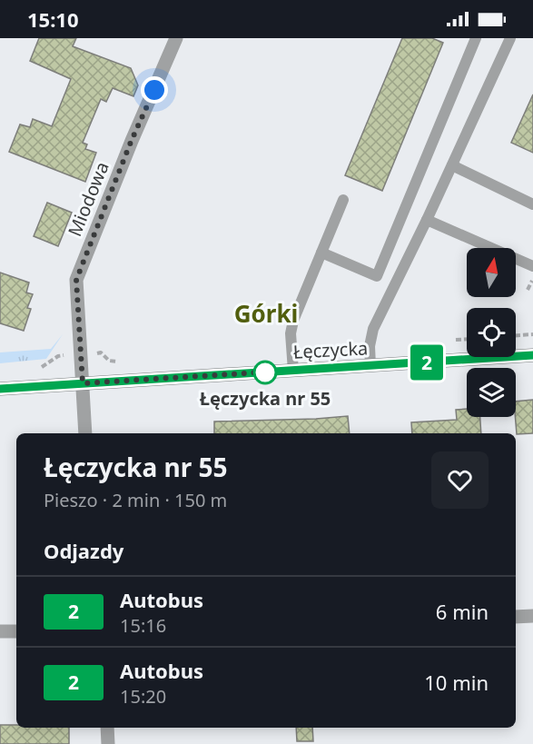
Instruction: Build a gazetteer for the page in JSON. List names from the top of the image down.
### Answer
{
  "streets": {
    "main road": ["Łęczycka"],
    "street": ["Miodowa"]
  },
  "crossings": [
    ["Miodowa", "Łęczycka"]
  ],
  "districts": ["Górki"],
  "places": ["Łęczycka nr 55"],
  "lines": ["bus line 2"],
  "north": "top",
  "page": {
    "status": "15:10",
    "on_map": "2",
    "heading": [
      ["Łęczycka nr 55", "Pieszo · 2 min · 150 m"],
      "Odjazdy"
    ],
    "list": [
      {
        "mark": "2",
        "name": "Autobus",
        "note": "15:16",
        "value": "6 min"
      },
      {
        "mark": "2",
        "name": "Autobus",
        "note": "15:20",
        "value": "10 min"
      }
    ]
  }
}
